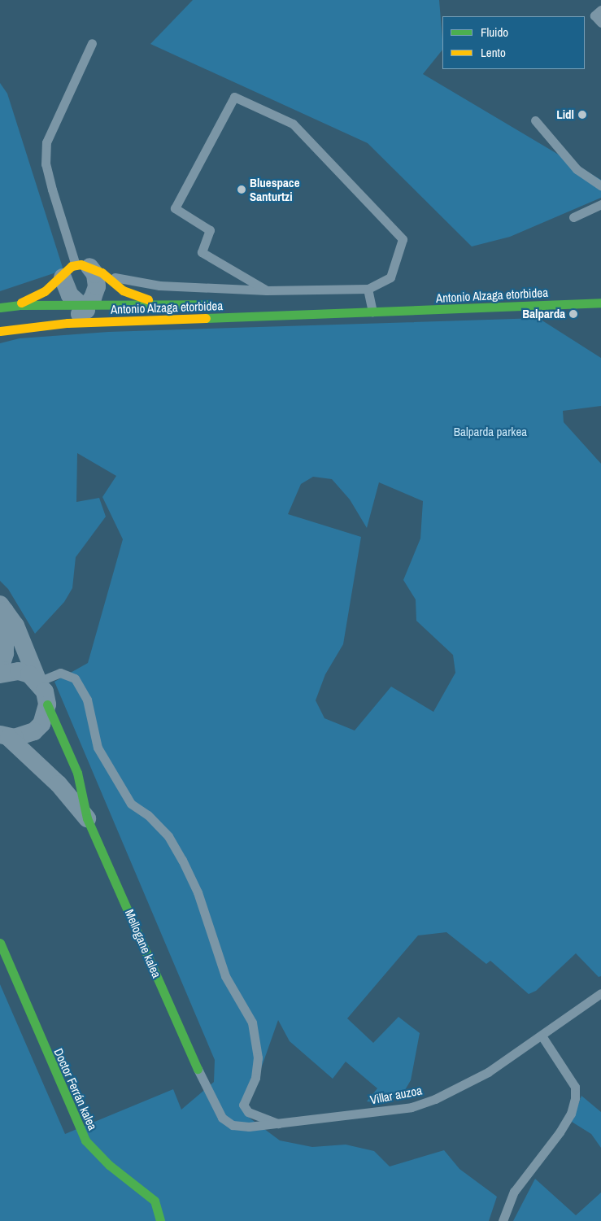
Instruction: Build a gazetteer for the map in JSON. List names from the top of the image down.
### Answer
{
  "streets": {
    "street": ["Antonio Alzaga etorbidea", "Mellogane kalea", "Doctor Ferrán kalea"],
    "lane": ["Villar auzoa"]
  },
  "crossings": [
    ["Mellogane kalea", "Villar auzoa"]
  ],
  "parks": ["Balparda parkea"],
  "places": ["Lidl", "Bluespace Santurtzi", "Balparda"],
  "legend": ["Fluido", "Lento"]
}
